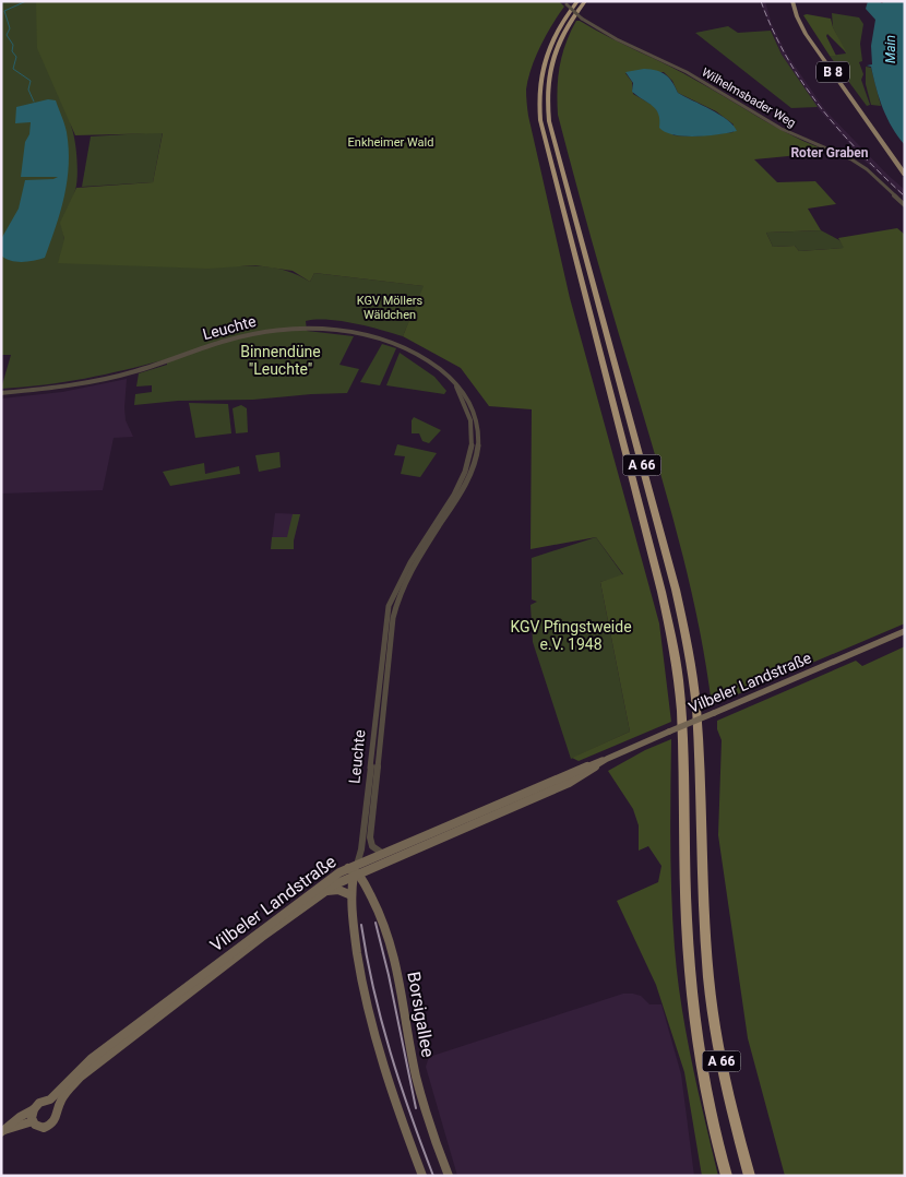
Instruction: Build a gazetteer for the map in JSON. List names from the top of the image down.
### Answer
{
  "streets": {
    "highway": ["A 66"],
    "main road": ["B 8", "Vilbeler Landstraße", "Borsigallee"],
    "street": ["Wilhelmsbader Weg", "Leuchte"]
  },
  "crossings": [
    ["Wilhelmsbader Weg", "A 66"],
    ["Leuchte", "Vilbeler Landstraße"],
    ["Leuchte", "Borsigallee"],
    ["Vilbeler Landstraße", "Borsigallee"]
  ],
  "districts": ["Roter Graben"],
  "water": ["Main"],
  "parks": [
    "Enkheimer Wald",
    "KGV Möllers Wäldchen",
    "Binnendüne \"Leuchte\"",
    "KGV Pfingstweide e.V. 1948"
  ]
}
